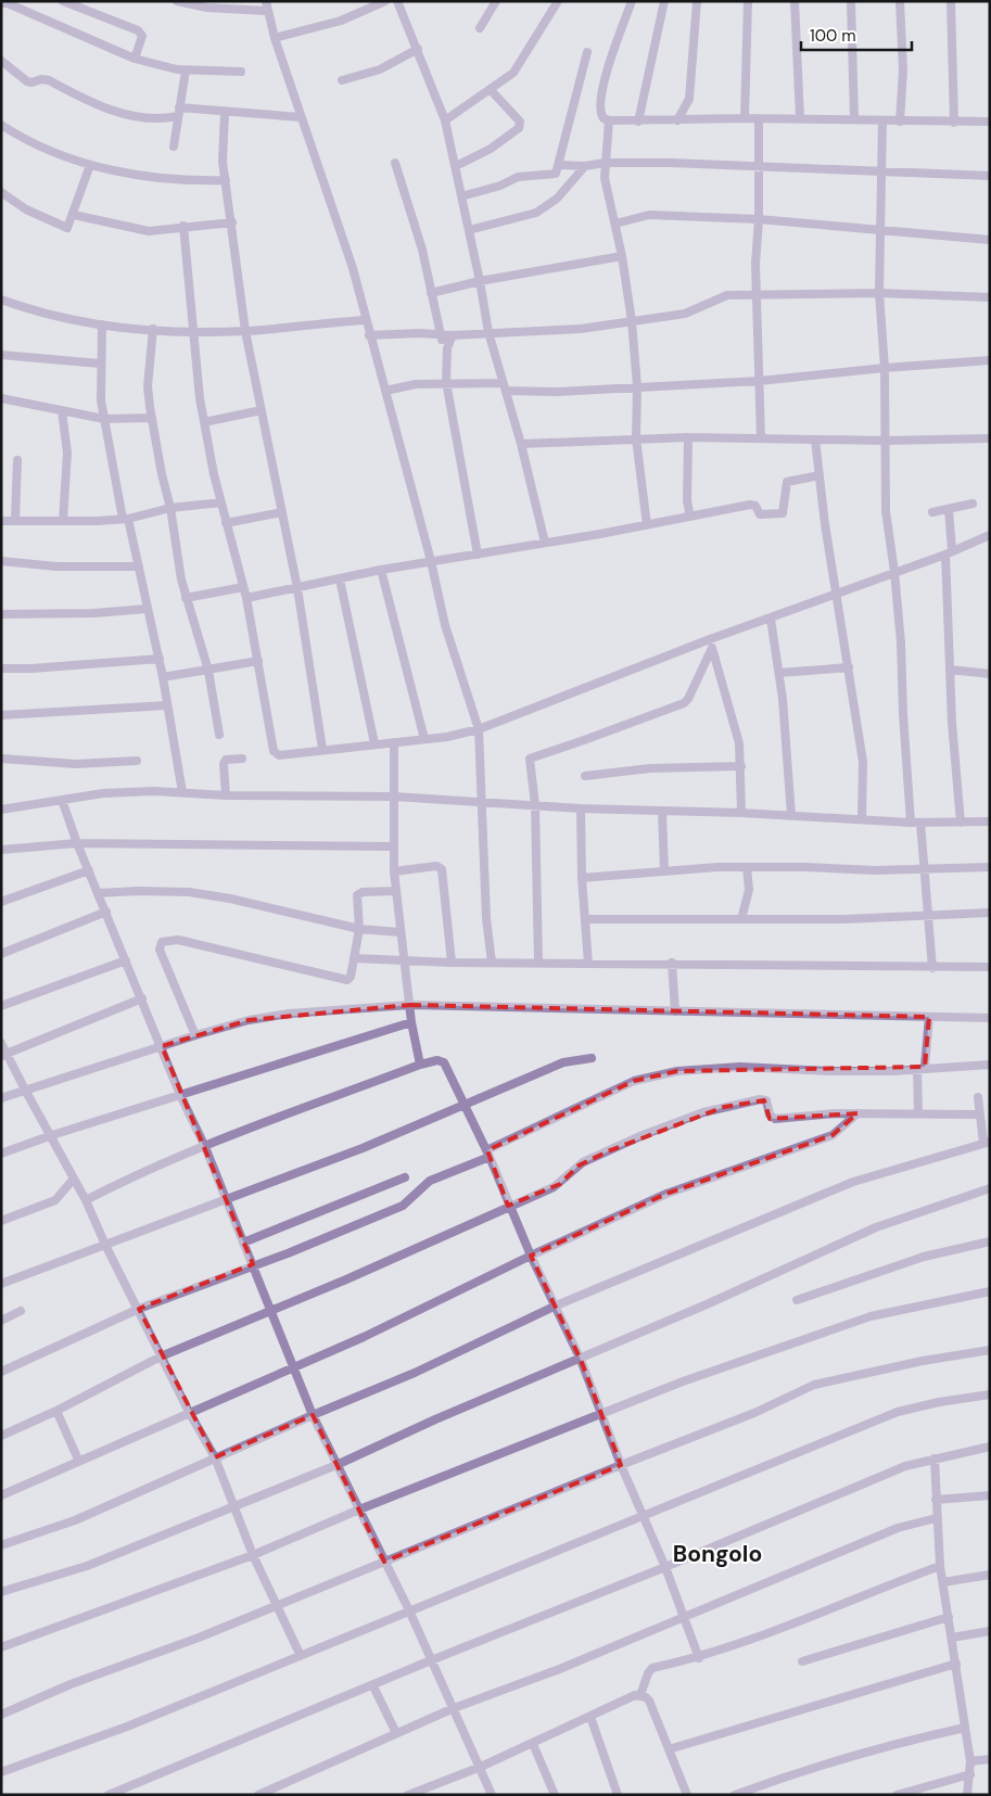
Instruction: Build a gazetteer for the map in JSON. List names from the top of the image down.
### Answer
{
  "districts": ["Bongolo"],
  "scale_bar": "100 m"
}
